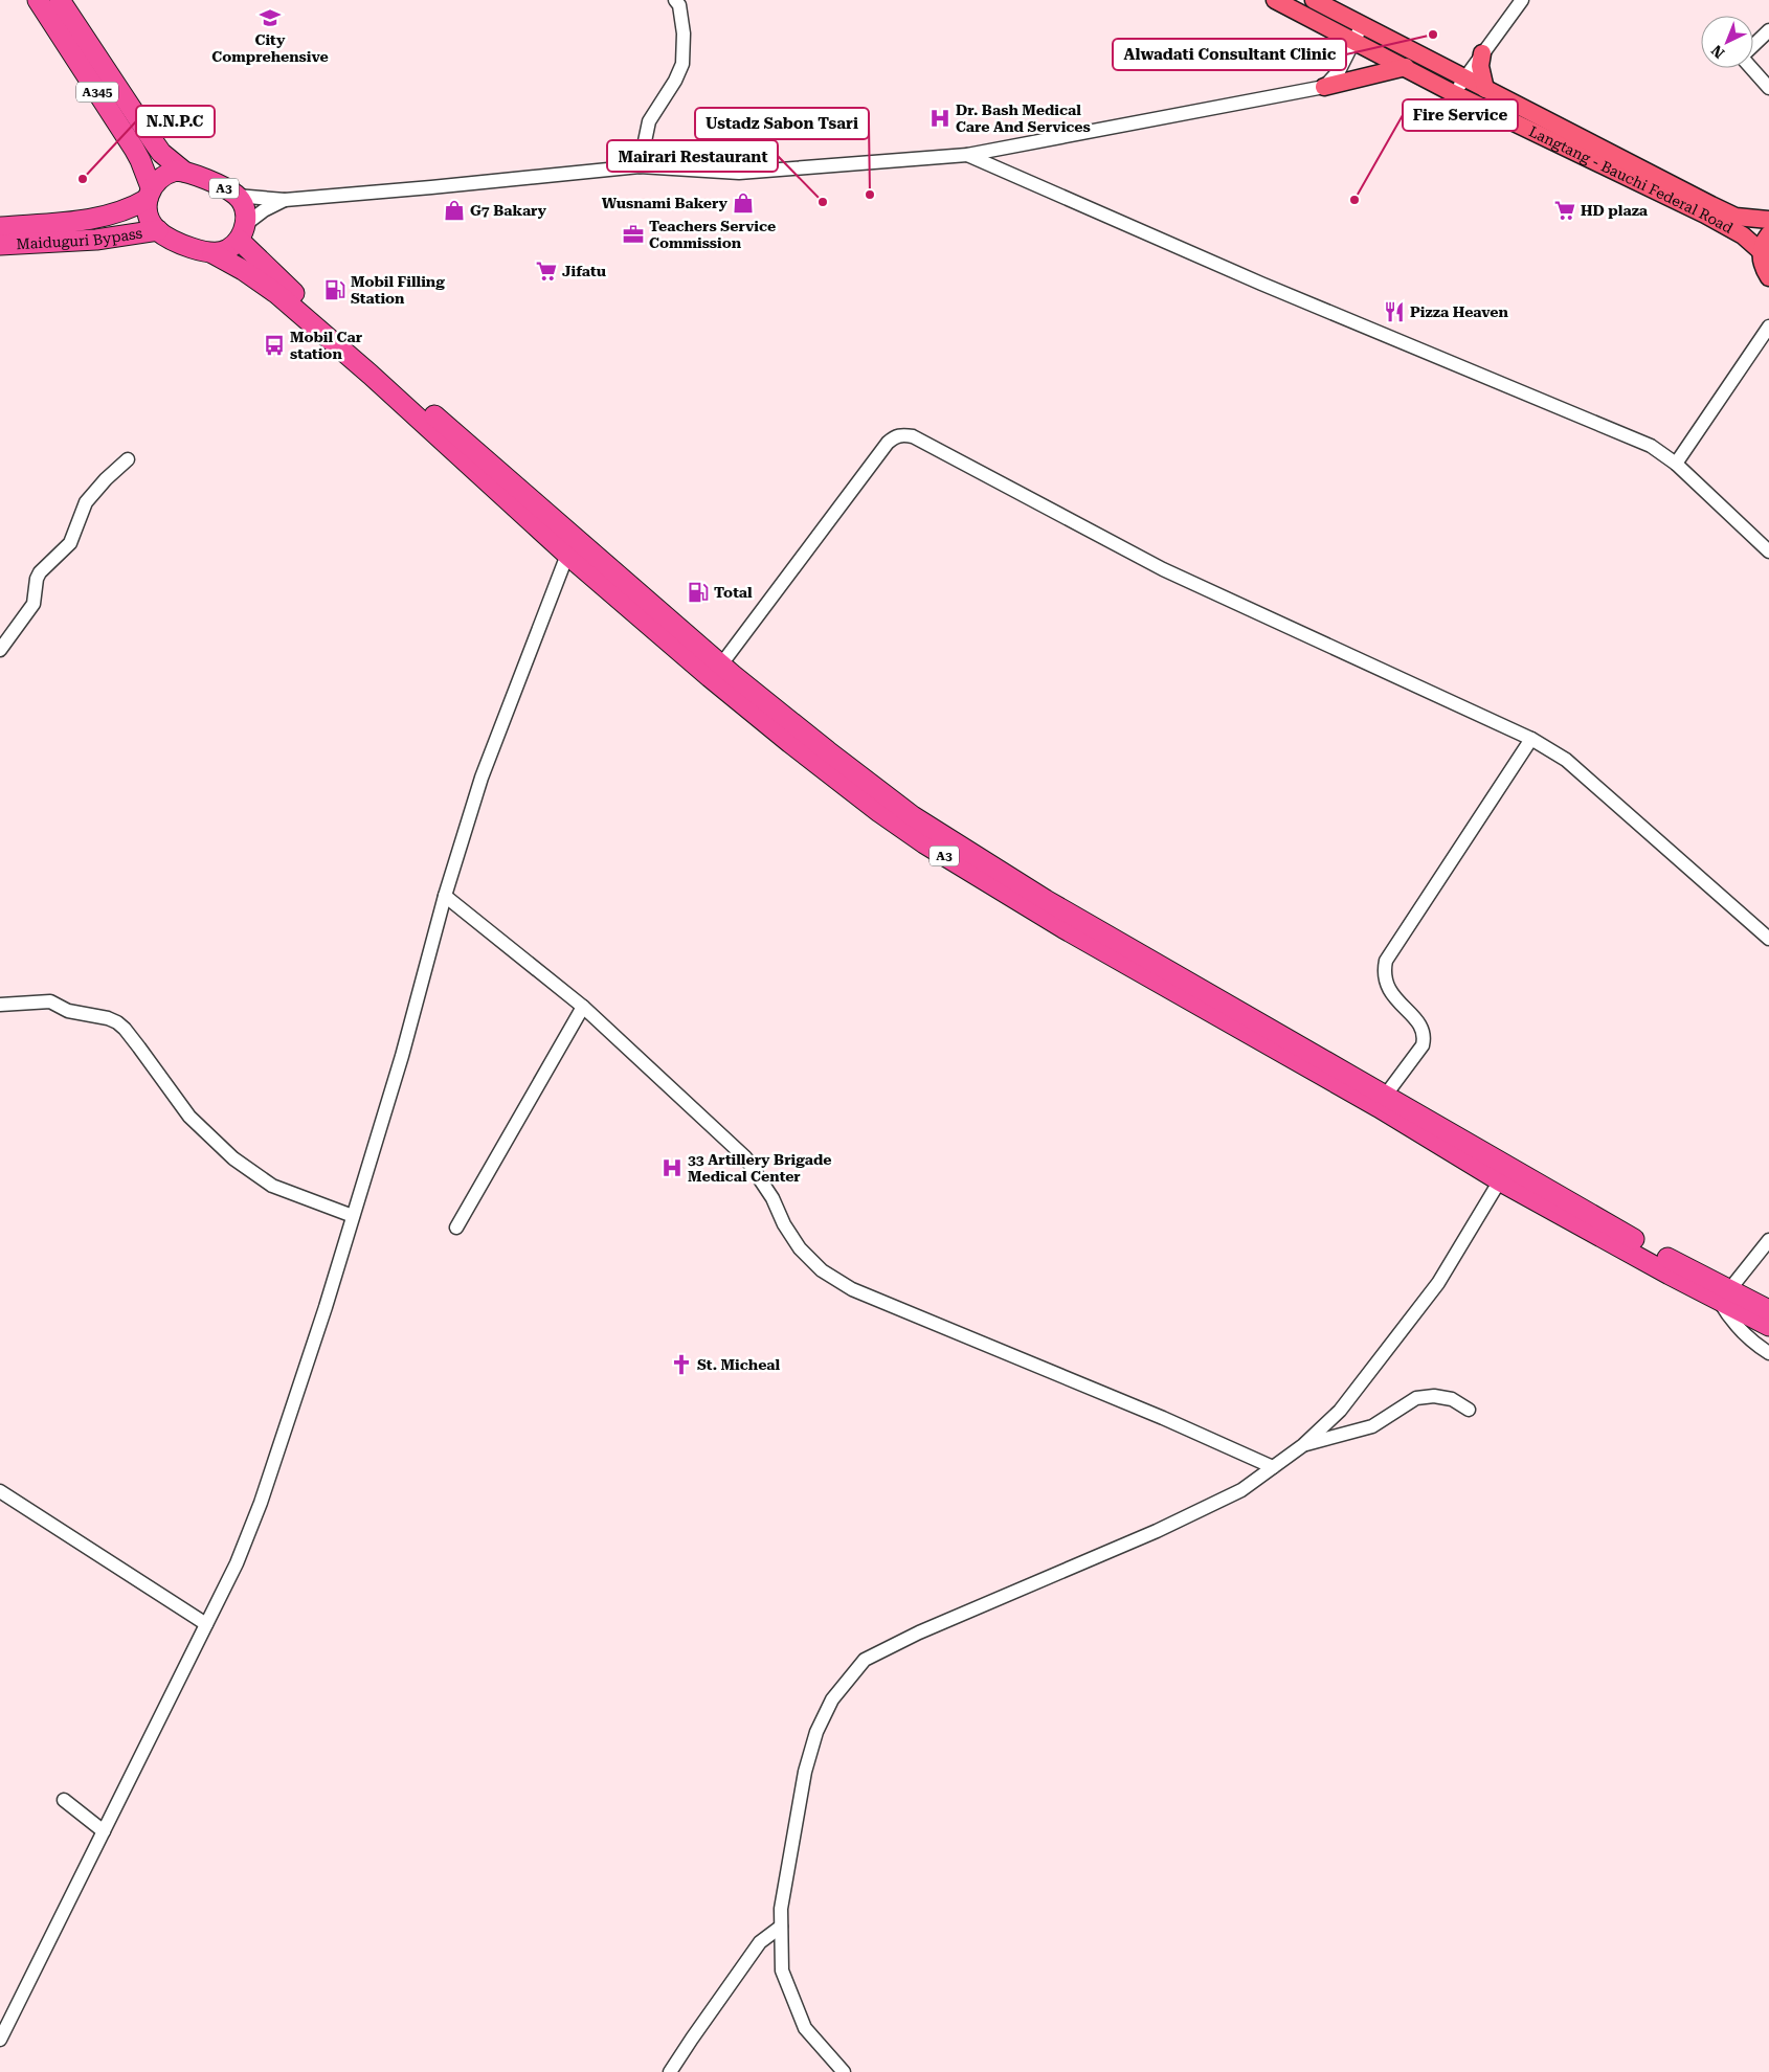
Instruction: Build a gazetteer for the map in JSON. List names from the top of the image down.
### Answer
{
  "streets": {
    "highway": ["A345", "A3", "Maiduguri Bypass"],
    "main road": ["Langtang - Bauchi Federal Road"]
  },
  "crossings": [
    ["A345", "A3"],
    ["A345", "Maiduguri Bypass"],
    ["A3", "Maiduguri Bypass"]
  ],
  "places": {
    "school or university": ["City Comprehensive"],
    "other": [
      "Alwadati Consultant Clinic",
      "N.N.P.C",
      "Ustadz Sabon Tsari",
      "Fire Service",
      "Mairari Restaurant"
    ],
    "hospital": ["Dr. Bash Medical Care And Services", "33 Artillery Brigade Medical Center"],
    "shop": ["Wusnami Bakery", "G7 Bakary"],
    "supermarket": ["HD plaza", "Jifatu"],
    "office": ["Teachers Service Commission"],
    "fuel station": ["Mobil Filling Station", "Total"],
    "restaurant": ["Pizza Heaven"],
    "bus stop": ["Mobil Car station"],
    "church": ["St. Micheal"]
  },
  "north": "bottom left"
}
